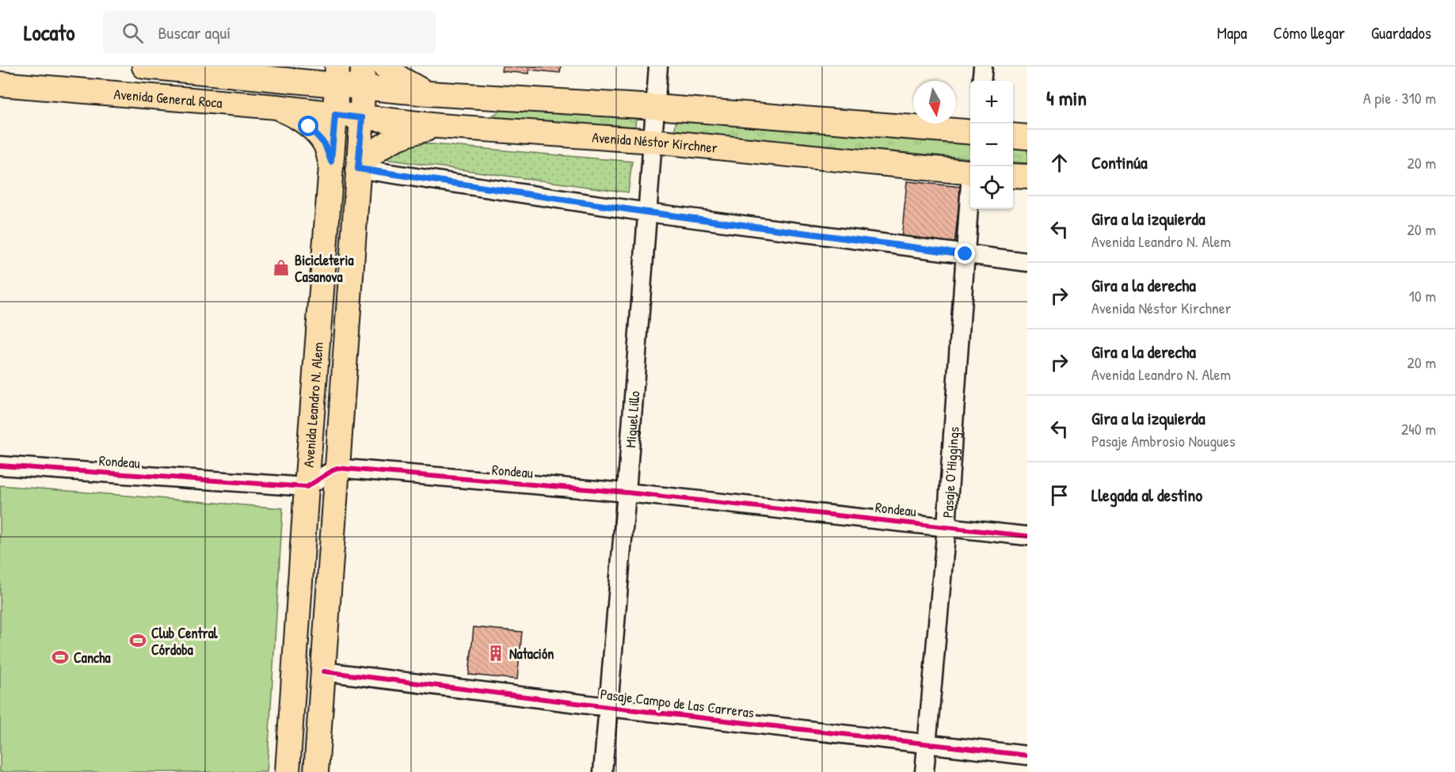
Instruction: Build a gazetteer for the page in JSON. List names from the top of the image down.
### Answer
{
  "streets": {
    "main road": ["Avenida General Roca", "Avenida Néstor Kirchner", "Avenida Leandro N. Alem"],
    "street": [
      "Miguel Lillo",
      "Rondeau",
      "Pasaje O´Higgings",
      "Pasaje Campo de Las Carreras"
    ]
  },
  "crossings": [
    ["Avenida General Roca", "Avenida Néstor Kirchner"],
    ["Avenida General Roca", "Avenida Leandro N. Alem"],
    ["Avenida Néstor Kirchner", "Avenida Leandro N. Alem"],
    ["Avenida Néstor Kirchner", "Miguel Lillo"],
    ["Avenida Leandro N. Alem", "Rondeau"],
    ["Avenida Leandro N. Alem", "Pasaje Campo de Las Carreras"],
    ["Miguel Lillo", "Rondeau"],
    ["Miguel Lillo", "Pasaje Campo de Las Carreras"],
    ["Rondeau", "Pasaje O´Higgings"],
    ["Pasaje O´Higgings", "Pasaje Campo de Las Carreras"]
  ],
  "places": {
    "shop": ["Bicicleteria Casanova"],
    "sports": ["Club Central Córdoba", "Cancha"],
    "building": ["Natación"]
  },
  "north": "bottom",
  "page": {
    "header": "Locato",
    "search": "Buscar aquí",
    "nav": ["Mapa", "Cómo llegar", "Guardados"],
    "heading": ["4 min", "A pie · 310 m"],
    "map_buttons": ["+", "−"],
    "list": [
      ["Continúa", "20 m"],
      ["Gira a la izquierda", "Avenida Leandro N. Alem", "20 m"],
      ["Gira a la derecha", "Avenida Néstor Kirchner", "10 m"],
      ["Gira a la derecha", "Avenida Leandro N. Alem", "20 m"],
      ["Gira a la izquierda", "Pasaje Ambrosio Nougues", "240 m"],
      "Llegada al destino"
    ]
  }
}
